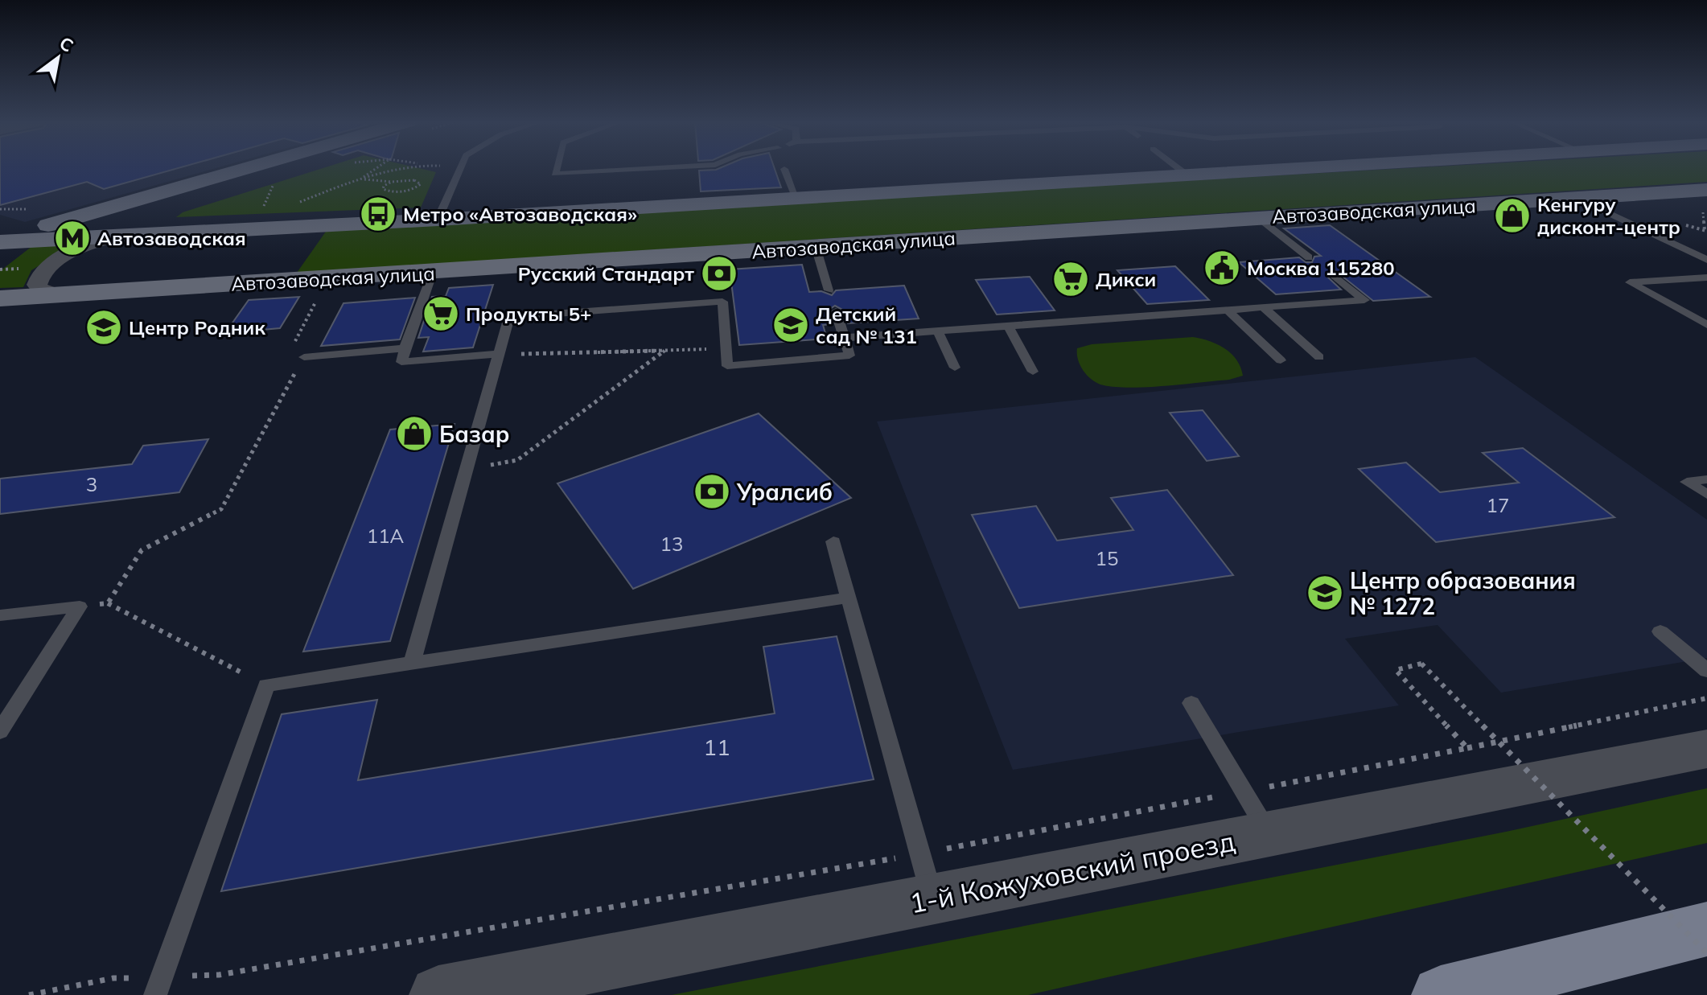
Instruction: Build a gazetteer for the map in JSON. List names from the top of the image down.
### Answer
{
  "streets": {
    "main road": ["Автозаводская улица"],
    "street": ["1-й Кожуховский проезд"]
  },
  "places": {
    "bus stop": ["Метро «Автозаводская»"],
    "shop": ["Кенгуру дисконт-центр", "Базар"],
    "metro station": ["Автозаводская"],
    "public building": ["Москва 115280"],
    "bank": ["Русский Стандарт", "Уралсиб"],
    "supermarket": ["Дикси", "Продукты 5+"],
    "school or university": ["Детский сад № 131", "Центр Родник", "Центр образования № 1272"]
  },
  "house_numbers": [
    "3",
    "17",
    "11А",
    "13",
    "15",
    "11"
  ],
  "north": "top right"
}
